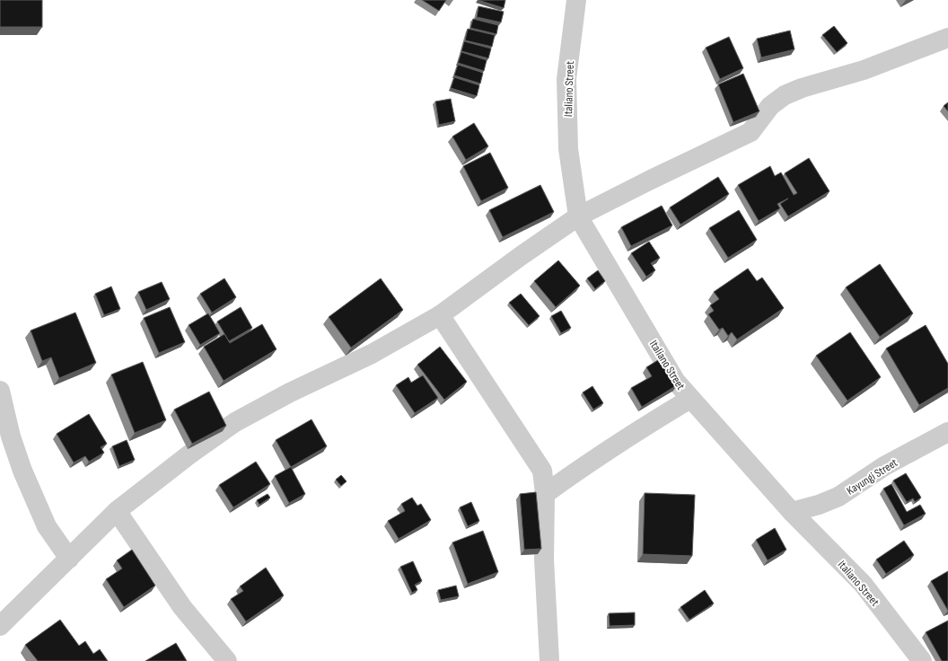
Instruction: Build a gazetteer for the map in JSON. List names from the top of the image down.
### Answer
{
  "streets": {
    "street": ["Italiano Street", "Kayungi Street"]
  },
  "crossings": [
    ["Italiano Street", "Kayungi Street"]
  ]
}
